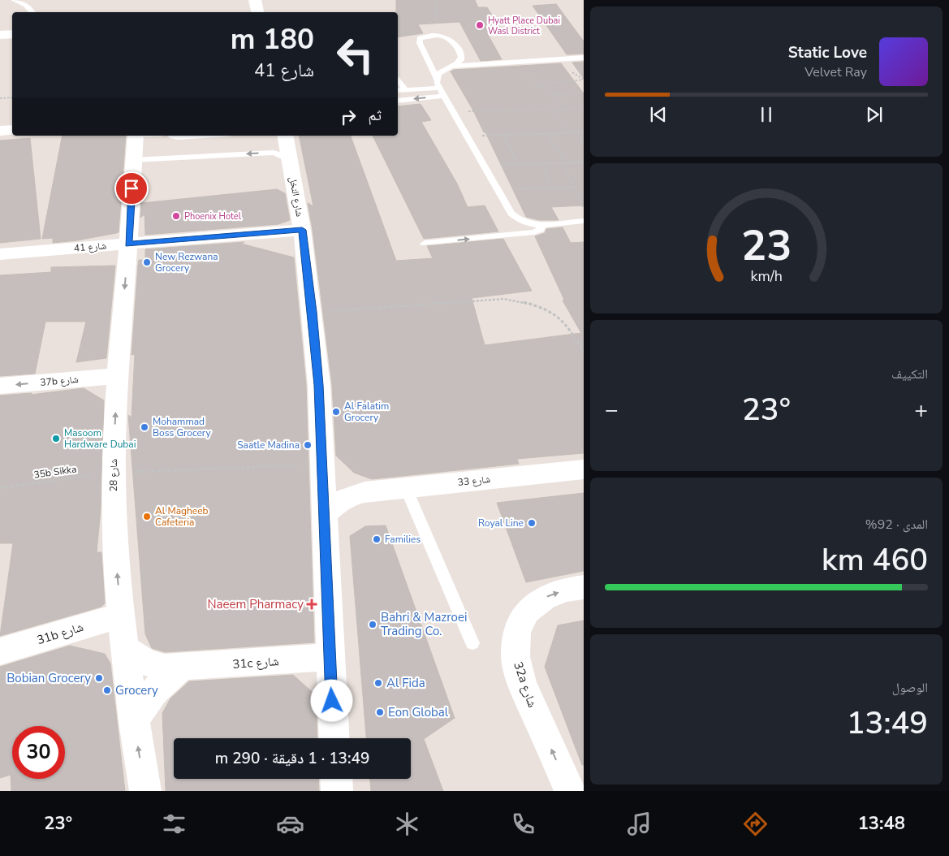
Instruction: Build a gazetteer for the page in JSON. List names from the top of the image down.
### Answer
{
  "streets": {
    "street": [
      "شارع النخل",
      "شارع 41",
      "37b شارع",
      "شارع 28",
      "شارع 33",
      "31b شارع",
      "31c شارع",
      "32a شارع"
    ],
    "path": ["35b Sikka"]
  },
  "crossings": [
    ["شارع النخل", "شارع 41"],
    ["شارع النخل", "35b Sikka"],
    ["شارع النخل", "شارع 33"],
    ["شارع النخل", "31c شارع"],
    ["شارع 41", "شارع 28"],
    ["37b شارع", "شارع 28"],
    ["35b Sikka", "شارع 28"],
    ["35b Sikka", "شارع 33"],
    ["شارع 28", "31b شارع"],
    ["شارع 28", "31c شارع"]
  ],
  "one_way": ["37b شارع"],
  "places": {
    "other": [
      "Hyatt Place Dubai Wasl District",
      "Phoenix Hotel",
      "New Rezwana Grocery",
      "Al Falatim Grocery",
      "Mohammad Boss Grocery",
      "Masoom Hardware Dubai",
      "Saatle Madina",
      "Al Magheeb Cafeteria",
      "Royal Line",
      "Families",
      "Bahri & Mazroei Trading Co.",
      "Bobian Grocery",
      "Al Fida",
      "Grocery",
      "Eon Global"
    ],
    "health": ["Naeem Pharmacy"]
  },
  "page": {
    "turn": ["180 m", "شارع 41"],
    "song": ["Static Love", "Velvet Ray"],
    "then": "ثم",
    "tile": [
      "التكييف",
      ["المدى · 92%", "460 km"],
      ["الوصول", "13:49"]
    ],
    "heat": ["−", "23°", "+"],
    "limit": "30",
    "trip": "13:49 · 1 دقيقة · 290 m",
    "tabs": ["13:48", "23°"],
    "gauge": ["23", "km/h"]
  }
}
